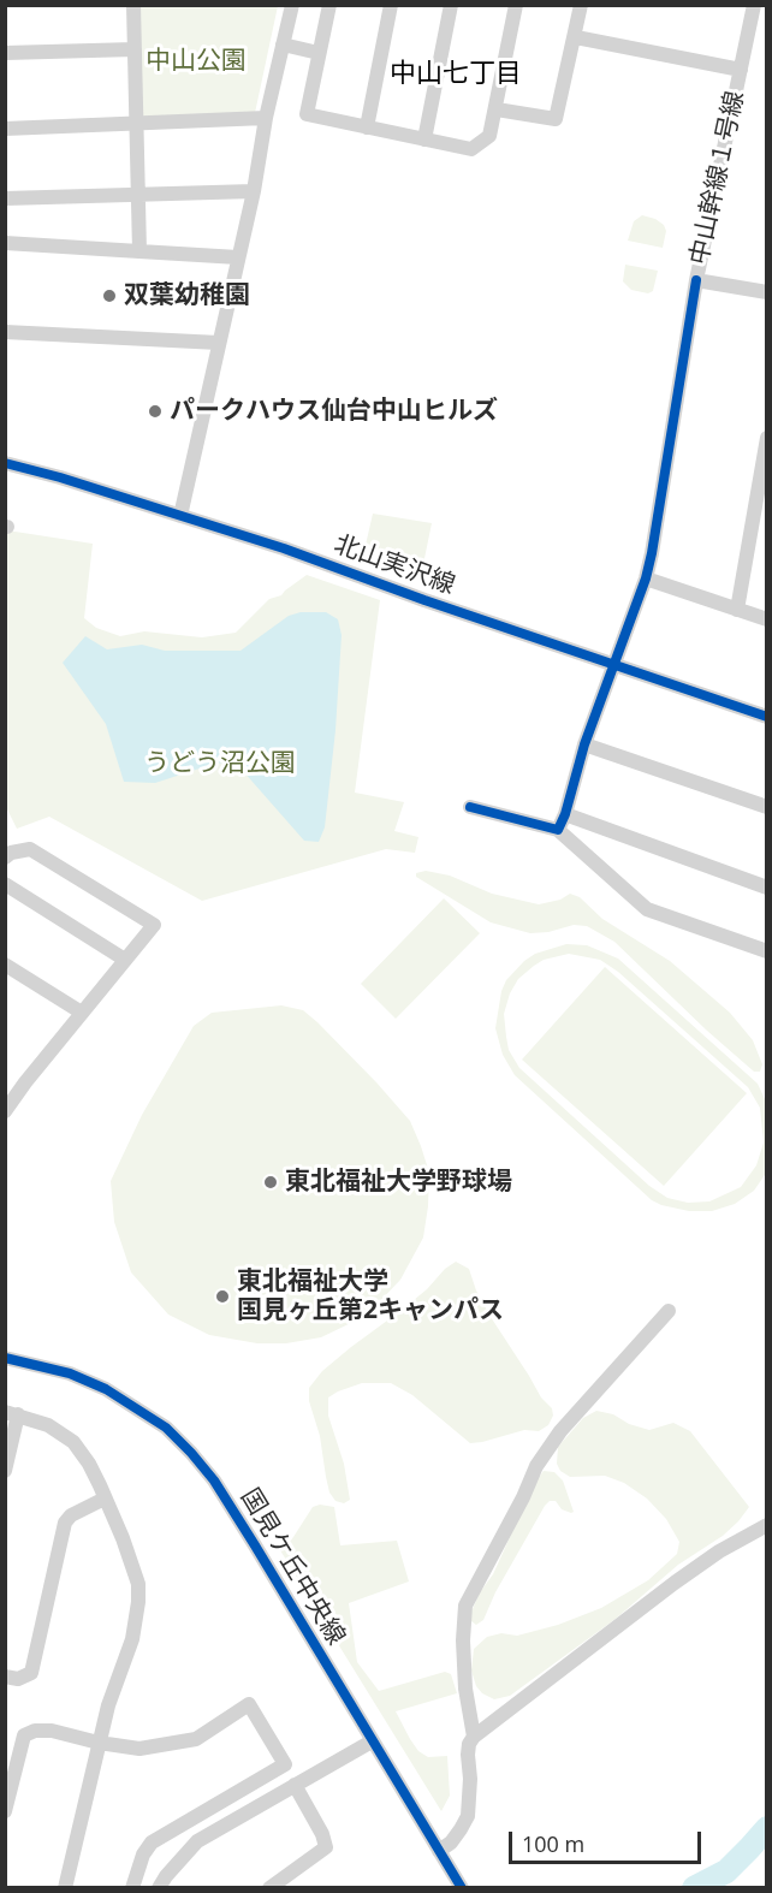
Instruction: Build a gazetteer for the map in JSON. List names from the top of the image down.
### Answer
{
  "streets": {
    "street": ["中山幹線１号線", "北山実沢線", "国見ケ丘中央線"]
  },
  "districts": ["中山七丁目"],
  "parks": ["中山公園", "うどう沼公園"],
  "places": [
    "双葉幼稚園",
    "パークハウス仙台中山ヒルズ",
    "東北福祉大学野球場",
    "東北福祉大学 国見ヶ丘第2キャンパス"
  ],
  "scale_bar": "100 m"
}
